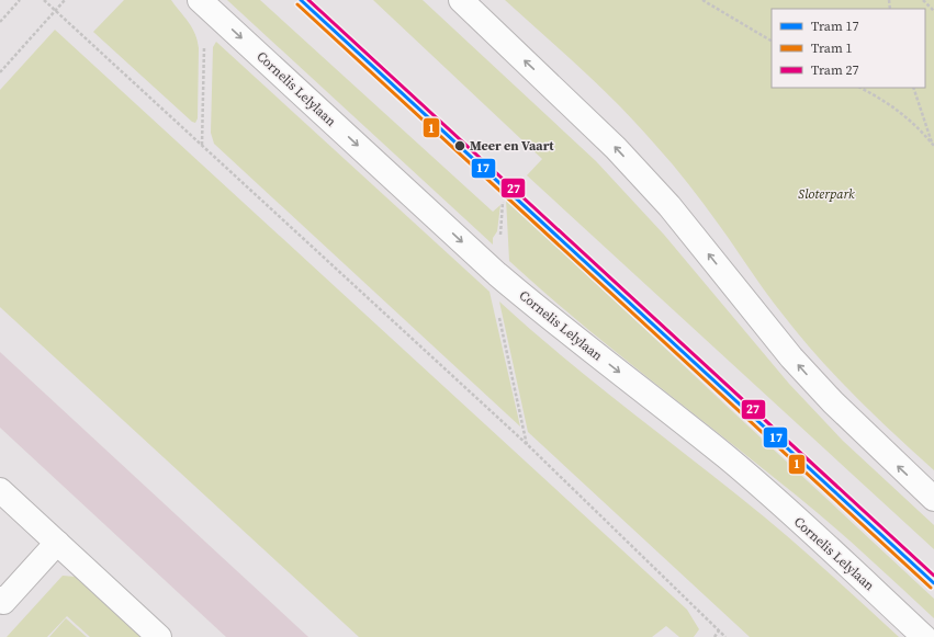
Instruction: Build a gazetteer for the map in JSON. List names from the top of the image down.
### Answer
{
  "streets": {
    "main road": ["Cornelis Lelylaan"]
  },
  "parks": ["Sloterpark"],
  "places": ["Meer en Vaart"],
  "lines": ["tram line 17", "tram line 27", "tram line 1"],
  "legend": ["Tram 17", "Tram 1", "Tram 27"]
}
